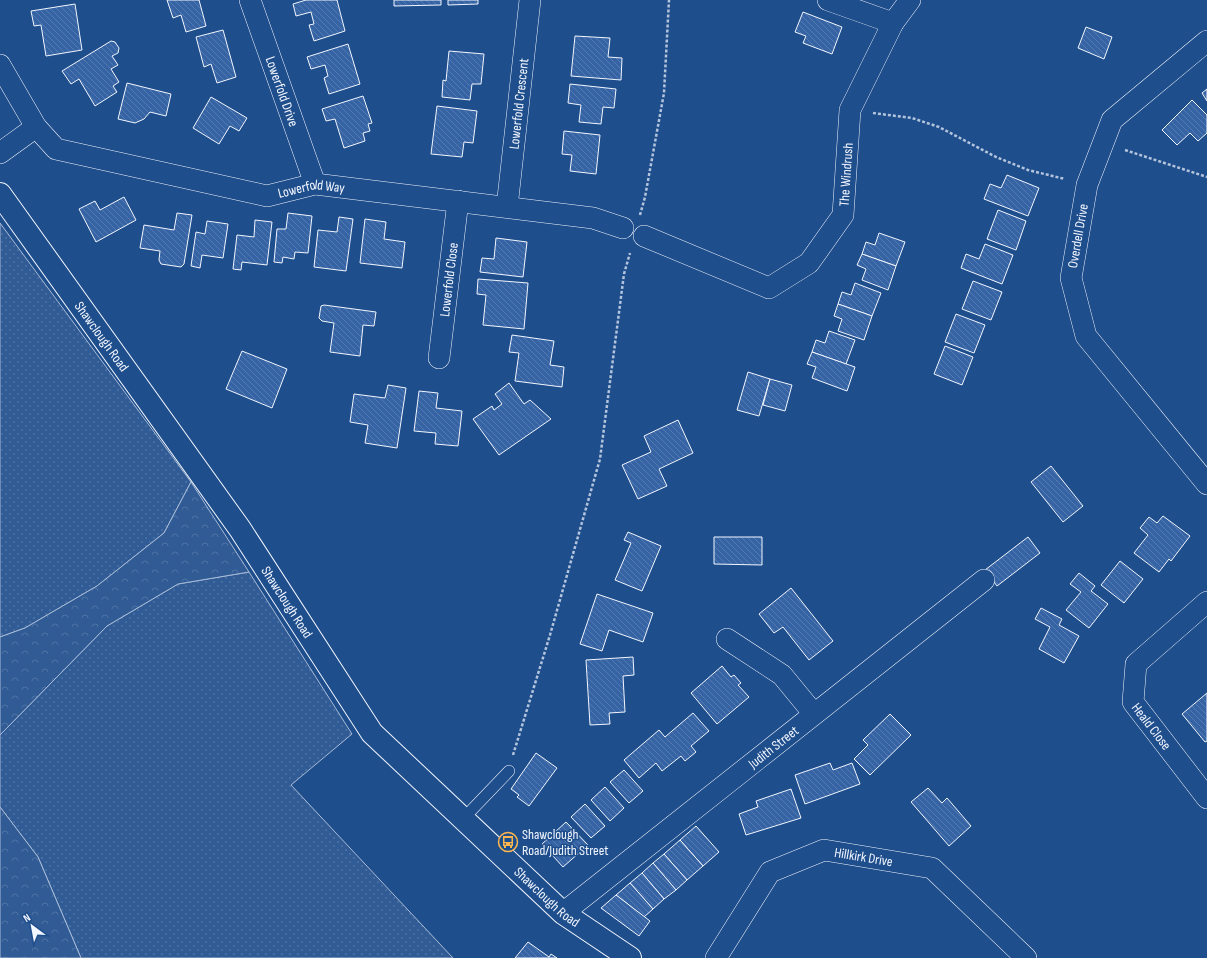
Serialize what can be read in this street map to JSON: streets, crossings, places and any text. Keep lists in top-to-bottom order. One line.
{"streets":{"main road":["Shawclough Road"],"street":["Lowerfold Drive","Lowerfold Crescent","The Windrush","Lowerfold Way","Overdell Drive","Lowerfold Close","Heald Close","Judith Street","Hillkirk Drive"]},"crossings":[["Lowerfold Drive","Lowerfold Way"],["Lowerfold Crescent","Lowerfold Way"],["The Windrush","Lowerfold Way"],["Lowerfold Way","Lowerfold Close"],["Shawclough Road","Judith Street"]],"places":{"bus stop":["Shawclough Road/Judith Street"]},"north":"top left"}
